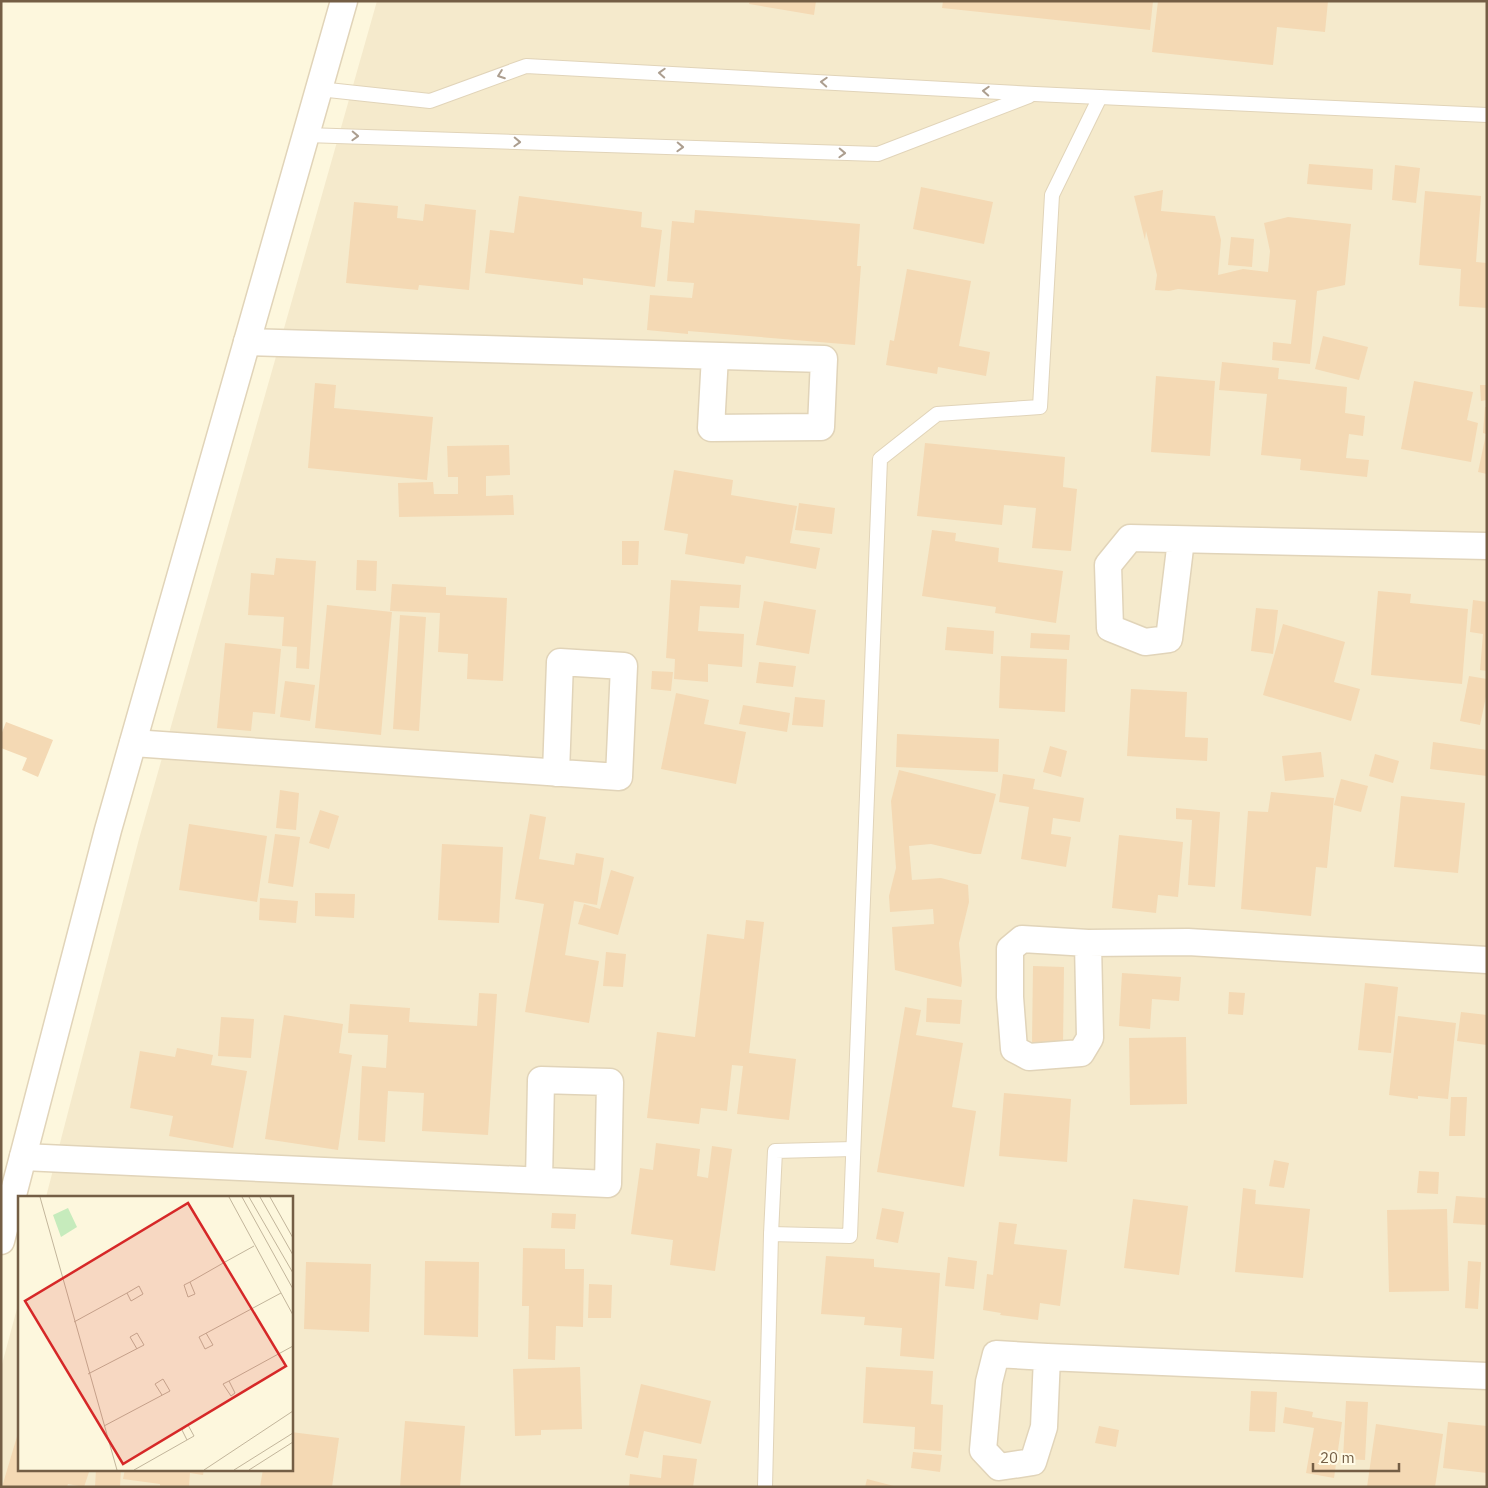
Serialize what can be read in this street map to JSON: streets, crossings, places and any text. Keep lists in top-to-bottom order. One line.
{"scale_bar":"20 m"}
